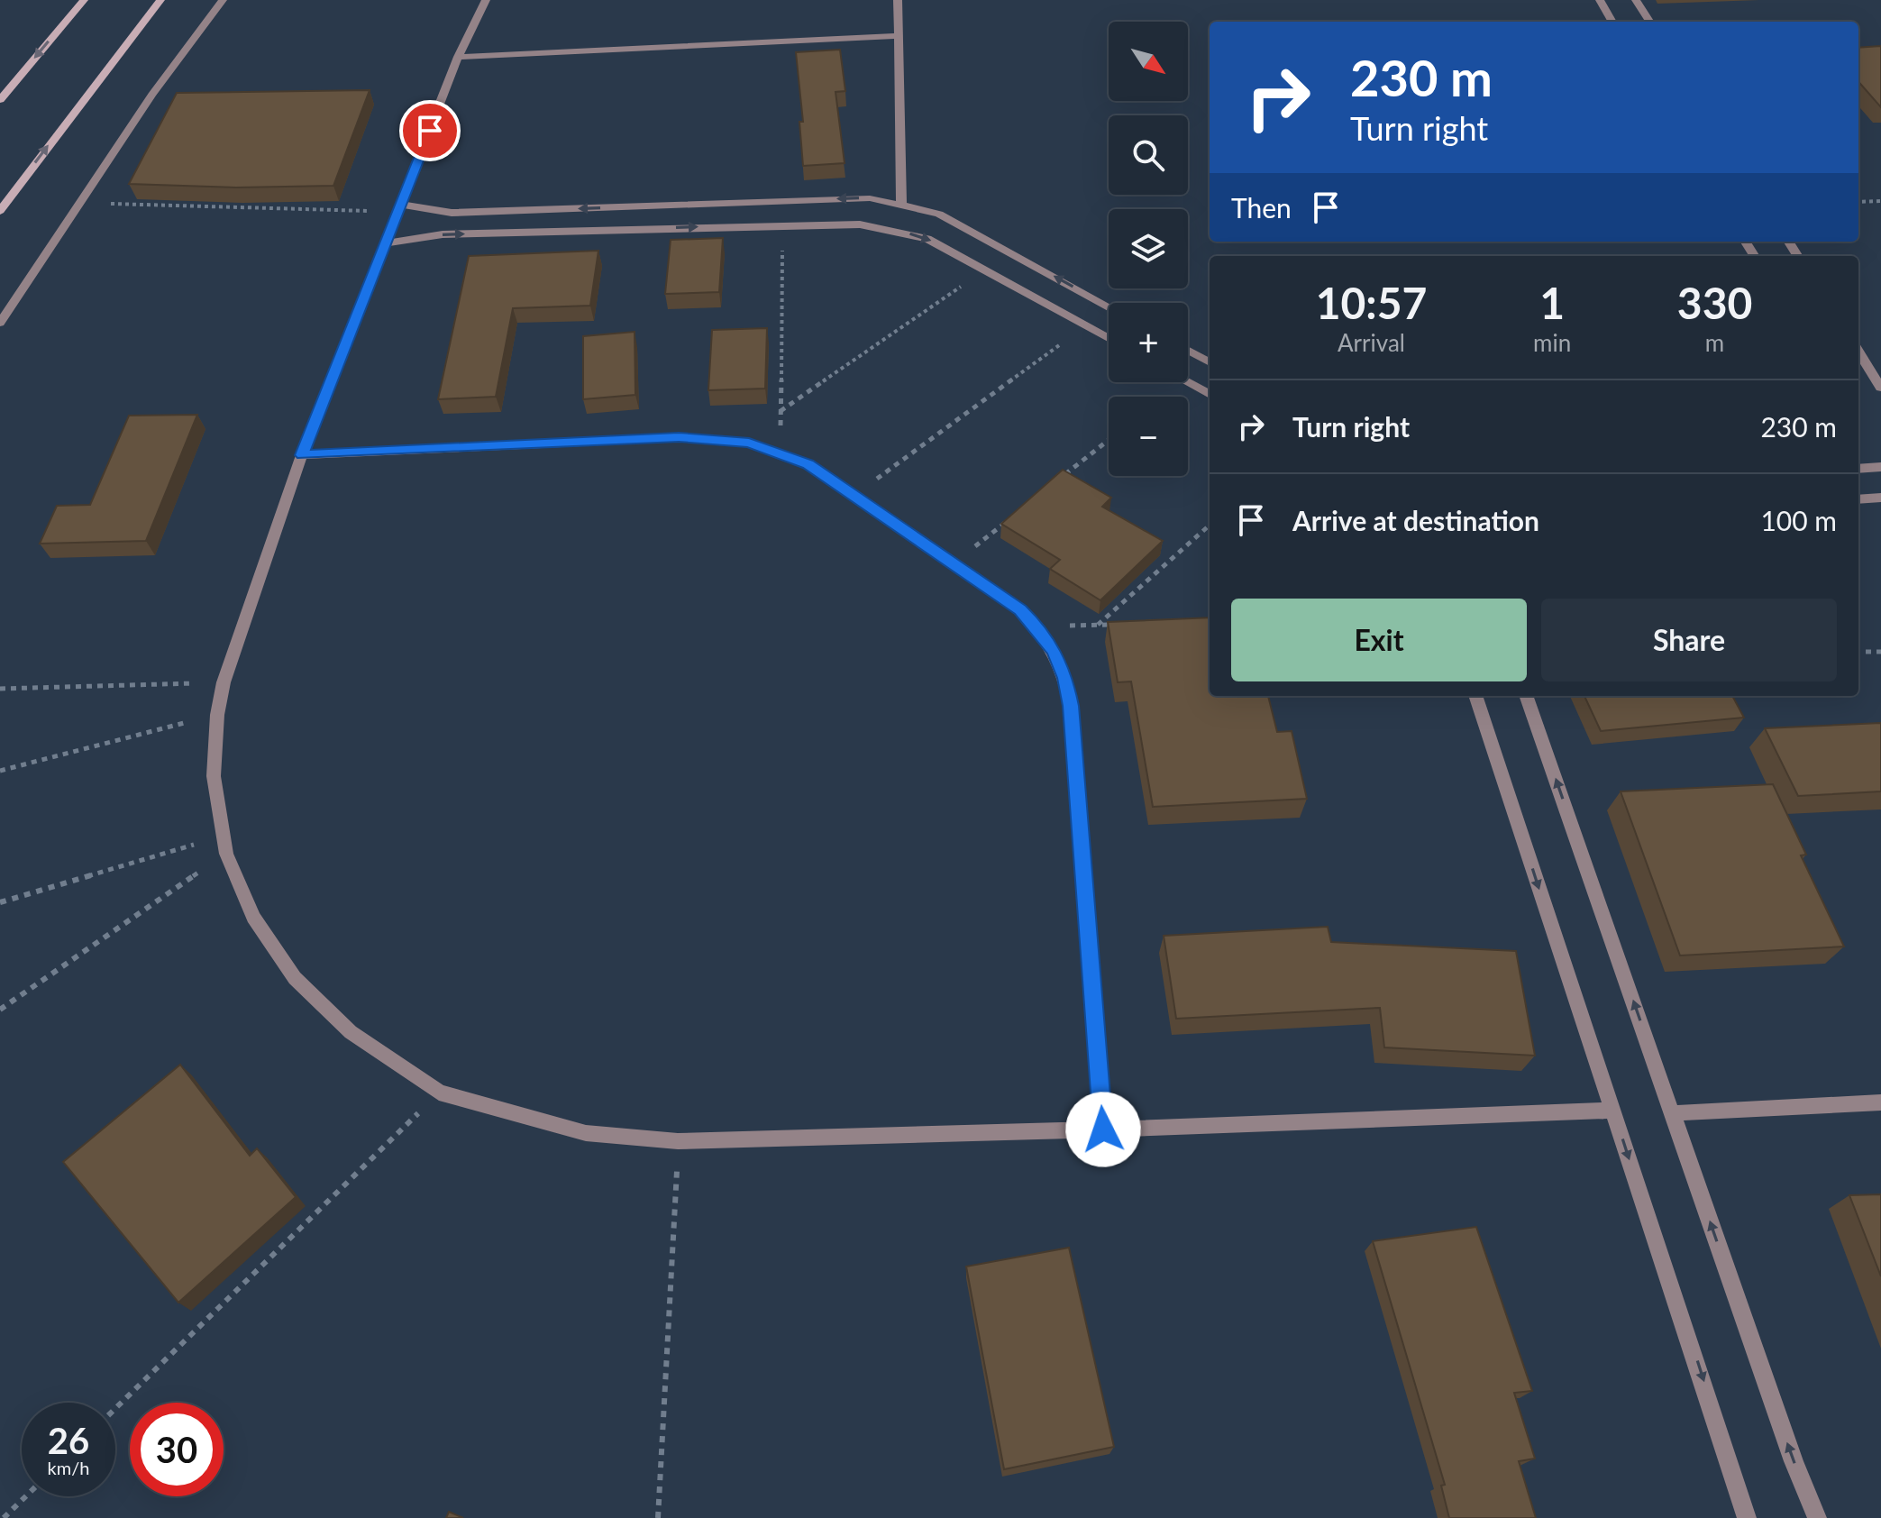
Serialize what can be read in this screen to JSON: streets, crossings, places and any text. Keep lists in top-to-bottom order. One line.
{"north":"bottom right","page":{"map_buttons":["+","−"],"turn":["230 m","Turn right"],"then":"Then","eta":["10:57","Arrival","1","min","330","m"],"list":[{"name":"Turn right","value":"230 m"},{"name":"Arrive at destination","value":"100 m"}],"buttons":["Exit","Share"],"speed":"26 km/h","limit":"30"}}
